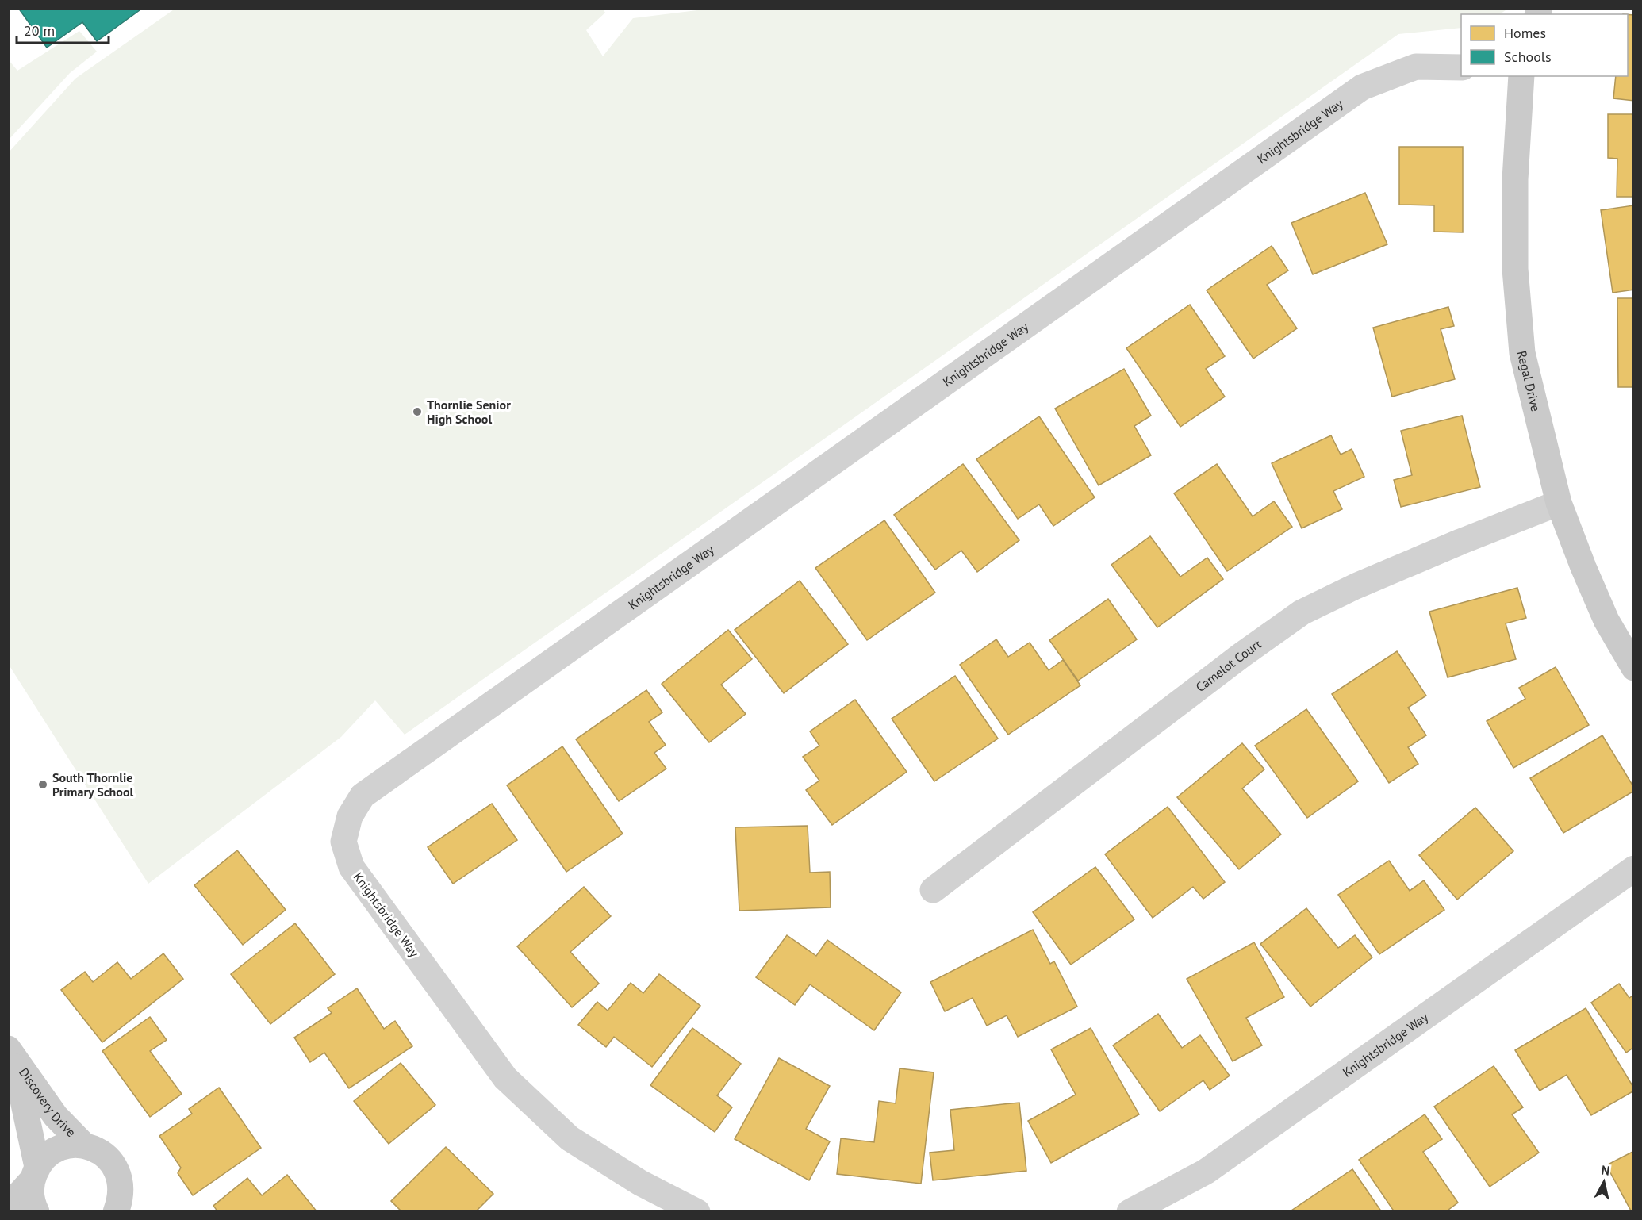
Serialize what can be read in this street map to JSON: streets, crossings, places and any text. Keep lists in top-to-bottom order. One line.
{"streets":{"street":["Knightsbridge Way","Regal Drive","Camelot Court","Discovery Drive"]},"crossings":[["Regal Drive","Camelot Court"]],"places":["Thornlie Senior High School","South Thornlie Primary School"],"legend":["Homes","Schools"],"scale_bar":"20 m","north":"top"}
